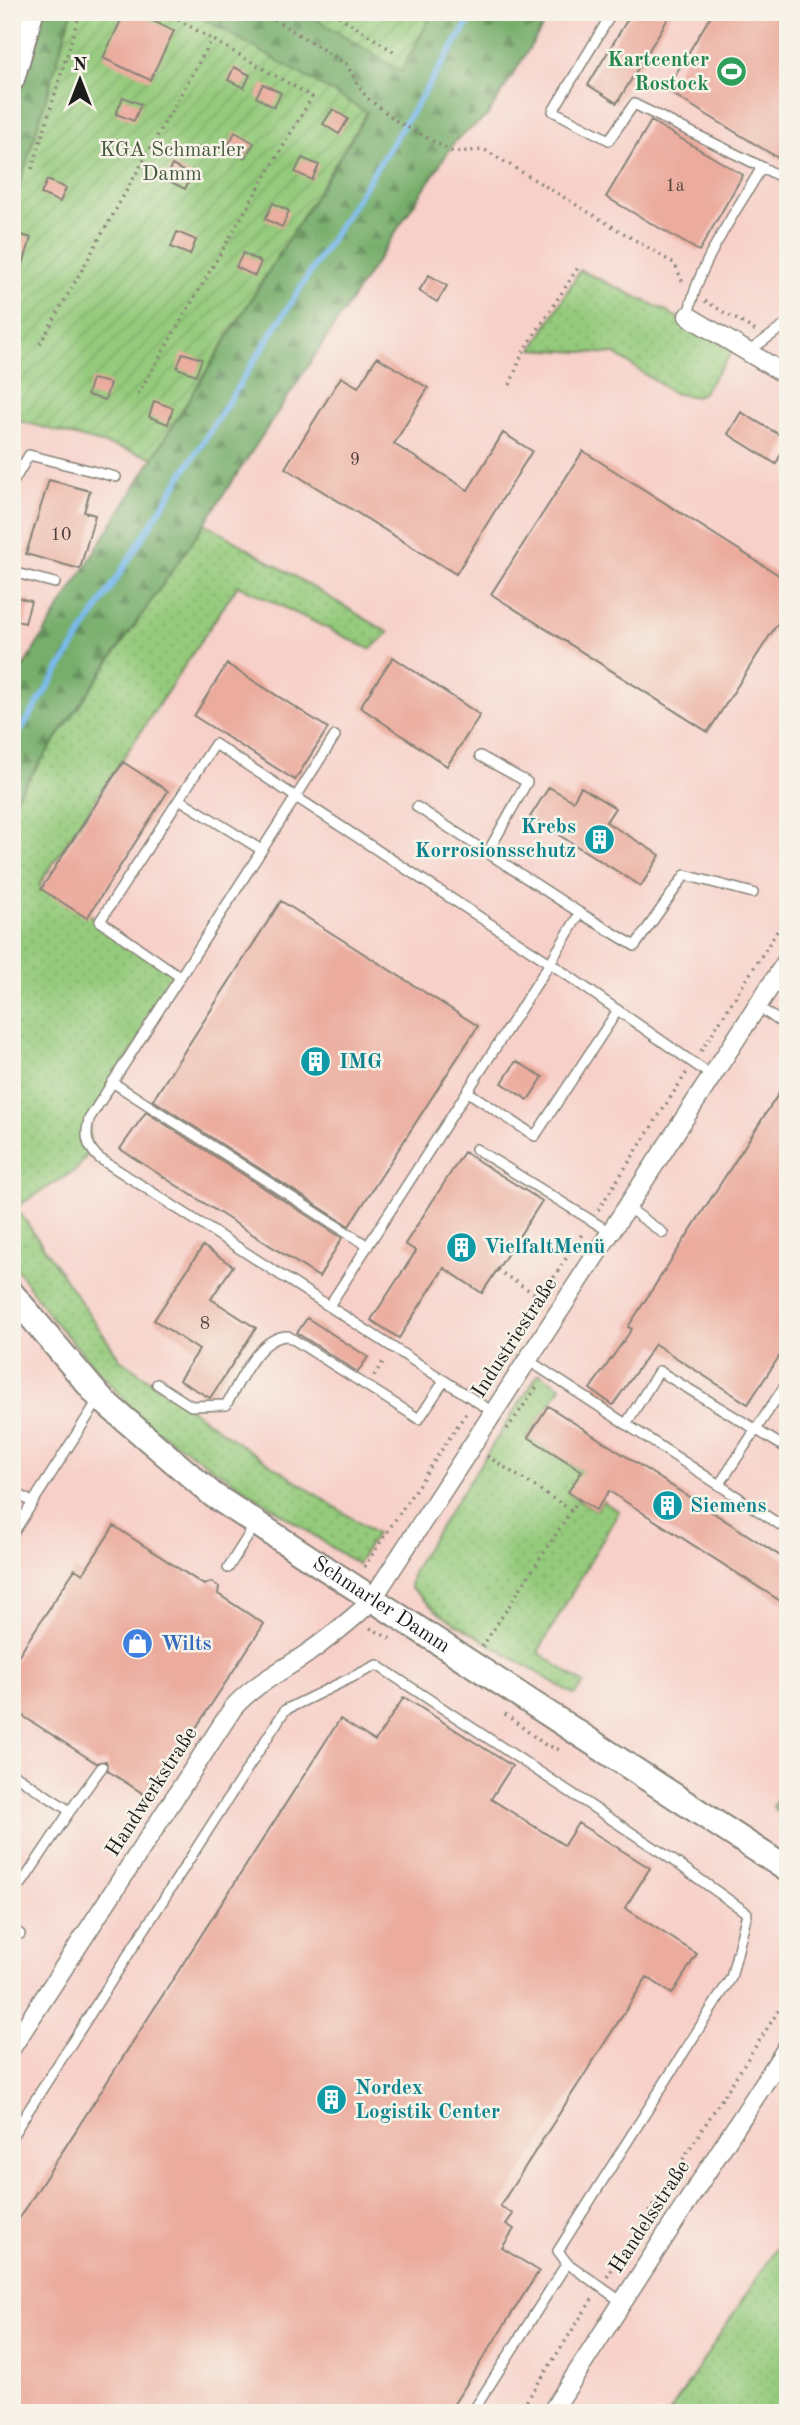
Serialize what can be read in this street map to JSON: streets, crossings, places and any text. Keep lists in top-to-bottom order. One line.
{"streets":{"street":["Industriestraße","Schmarler Damm","Handwerkstraße","Handelsstraße"]},"crossings":[["Industriestraße","Schmarler Damm"],["Industriestraße","Handwerkstraße"],["Schmarler Damm","Handwerkstraße"]],"parks":["KGA Schmarler Damm"],"places":{"sports":["Kartcenter Rostock"],"building":["Krebs Korrosionsschutz","IMG","VielfaltMenü","Siemens","Nordex Logistik Center"],"shop":["Wilts"]},"house_numbers":["1a","9","10","8"],"north":"top"}
